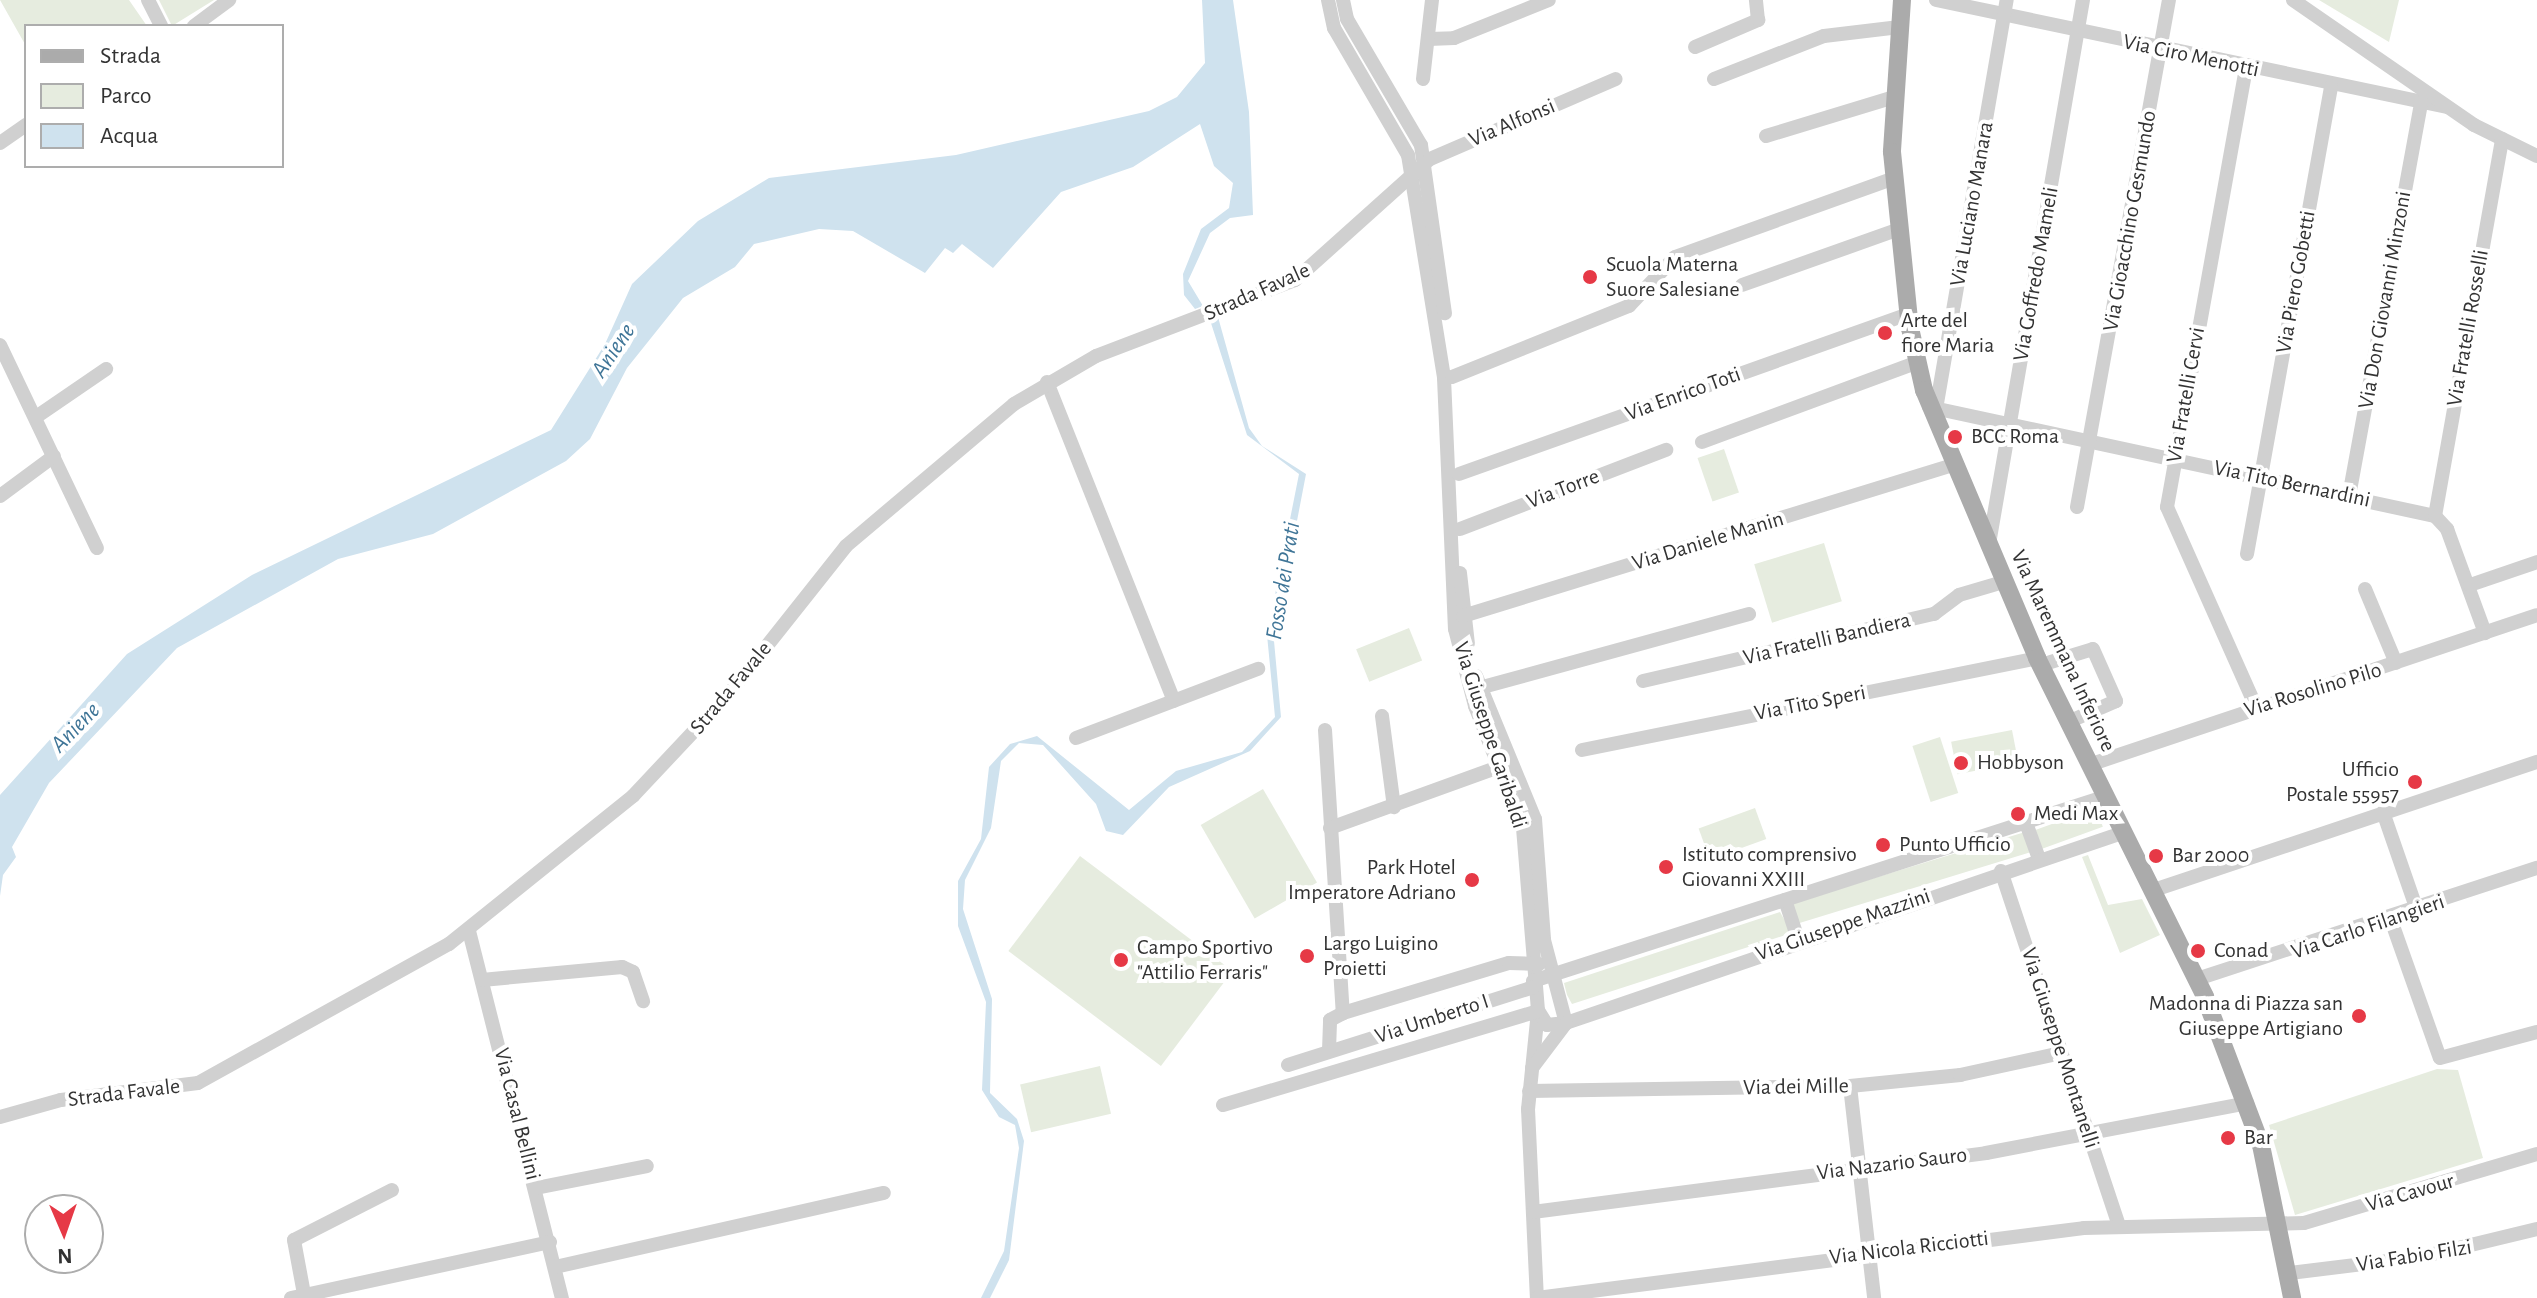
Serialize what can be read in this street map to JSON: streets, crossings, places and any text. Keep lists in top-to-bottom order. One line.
{"streets":{"main road":["Via Maremmana Inferiore"],"street":["Via Ciro Menotti","Via Alfonsi","Via Luciano Manara","Via Gioacchino Gesmundo","Via Goffredo Mameli","Via Piero Gobetti","Strada Favale","Via Don Giovanni Minzoni","Via Fratelli Rosselli","Via Enrico Toti","Via Fratelli Cervi","Via Tito Bernardini","Via Torre","Via Daniele Manin","Via Fratelli Bandiera","Via Rosolino Pilo","Via Tito Speri","Via Giuseppe Garibaldi","Via Giuseppe Mazzini","Via Carlo Filangieri","Via Umberto I","Via Giuseppe Montanelli","Via dei Mille","Via Casal Bellini","Via Nazario Sauro","Via Cavour","Via Nicola Ricciotti","Via Fabio Filzi"]},"crossings":[["Via Ciro Menotti","Via Luciano Manara"],["Via Ciro Menotti","Via Gioacchino Gesmundo"],["Via Ciro Menotti","Via Goffredo Mameli"],["Via Ciro Menotti","Via Piero Gobetti"],["Via Ciro Menotti","Via Don Giovanni Minzoni"],["Via Ciro Menotti","Via Fratelli Cervi"],["Via Alfonsi","Strada Favale"],["Via Alfonsi","Via Giuseppe Garibaldi"],["Via Luciano Manara","Via Tito Bernardini"],["Via Luciano Manara","Via Maremmana Inferiore"],["Via Gioacchino Gesmundo","Via Tito Bernardini"],["Via Goffredo Mameli","Via Tito Bernardini"],["Via Goffredo Mameli","Via Maremmana Inferiore"],["Via Piero Gobetti","Via Tito Bernardini"],["Strada Favale","Via Giuseppe Garibaldi"],["Strada Favale","Via Casal Bellini"],["Via Don Giovanni Minzoni","Via Tito Bernardini"],["Via Fratelli Rosselli","Via Tito Bernardini"],["Via Enrico Toti","Via Maremmana Inferiore"],["Via Enrico Toti","Via Giuseppe Garibaldi"],["Via Fratelli Cervi","Via Tito Bernardini"],["Via Fratelli Cervi","Via Rosolino Pilo"],["Via Tito Bernardini","Via Maremmana Inferiore"],["Via Torre","Via Giuseppe Garibaldi"],["Via Daniele Manin","Via Maremmana Inferiore"],["Via Daniele Manin","Via Giuseppe Garibaldi"],["Via Fratelli Bandiera","Via Maremmana Inferiore"],["Via Maremmana Inferiore","Via Rosolino Pilo"],["Via Maremmana Inferiore","Via Tito Speri"],["Via Maremmana Inferiore","Via Giuseppe Mazzini"],["Via Maremmana Inferiore","Via Carlo Filangieri"],["Via Maremmana Inferiore","Via Nazario Sauro"],["Via Maremmana Inferiore","Via Cavour"],["Via Maremmana Inferiore","Via Nicola Ricciotti"],["Via Maremmana Inferiore","Via Fabio Filzi"],["Via Giuseppe Garibaldi","Via Giuseppe Mazzini"],["Via Giuseppe Garibaldi","Via Umberto I"],["Via Giuseppe Garibaldi","Via dei Mille"],["Via Giuseppe Garibaldi","Via Nazario Sauro"],["Via Giuseppe Garibaldi","Via Nicola Ricciotti"],["Via Giuseppe Mazzini","Via Umberto I"],["Via Giuseppe Mazzini","Via Giuseppe Montanelli"],["Via Giuseppe Montanelli","Via dei Mille"],["Via Giuseppe Montanelli","Via Nazario Sauro"],["Via Giuseppe Montanelli","Via Nicola Ricciotti"],["Via Cavour","Via Nicola Ricciotti"]],"water":["Aniene","Fosso dei Prati"],"places":["Scuola Materna Suore Salesiane","Arte del fiore Maria","BCC Roma","Hobbyson","Ufficio Postale 55957","Medi Max","Punto Ufficio","Bar 2000","Istituto comprensivo Giovanni XXIII","Park Hotel Imperatore Adriano","Conad","Largo Luigino Proietti","Campo Sportivo \"Attilio Ferraris\"","Madonna di Piazza san Giuseppe Artigiano","Bar"],"legend":["Strada","Parco","Acqua"],"north":"bottom"}
